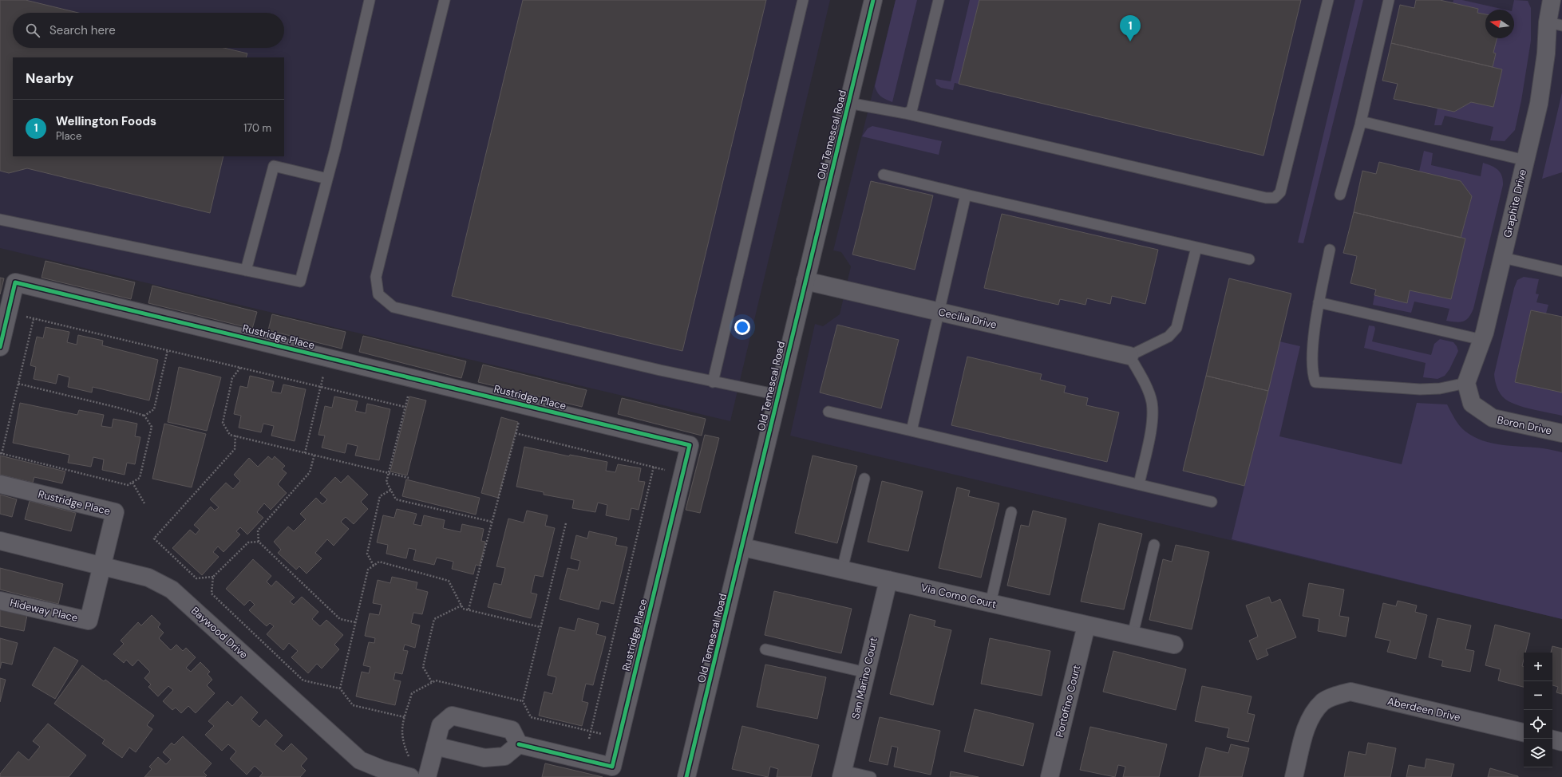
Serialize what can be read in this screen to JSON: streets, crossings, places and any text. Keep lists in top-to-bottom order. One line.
{"streets":{"street":["Old Temescal Road","Graphite Drive","Cecilia Drive","Rustridge Place","Boron Drive","Via Como Court","Hideway Place","Baywood Drive","San Marino Court","Portofino Court","Aberdeen Drive"]},"crossings":[["Old Temescal Road","Cecilia Drive"],["Old Temescal Road","Via Como Court"],["Graphite Drive","Boron Drive"],["Rustridge Place","Hideway Place"],["Rustridge Place","Baywood Drive"],["Via Como Court","San Marino Court"],["Via Como Court","Portofino Court"],["Hideway Place","Baywood Drive"]],"north":"left","page":{"search":"Search here","pins":"1","heading":"Nearby","list":[{"mark":"1","name":"Wellington Foods","note":"Place","value":"170 m"}],"map_buttons":["+","−"]}}
